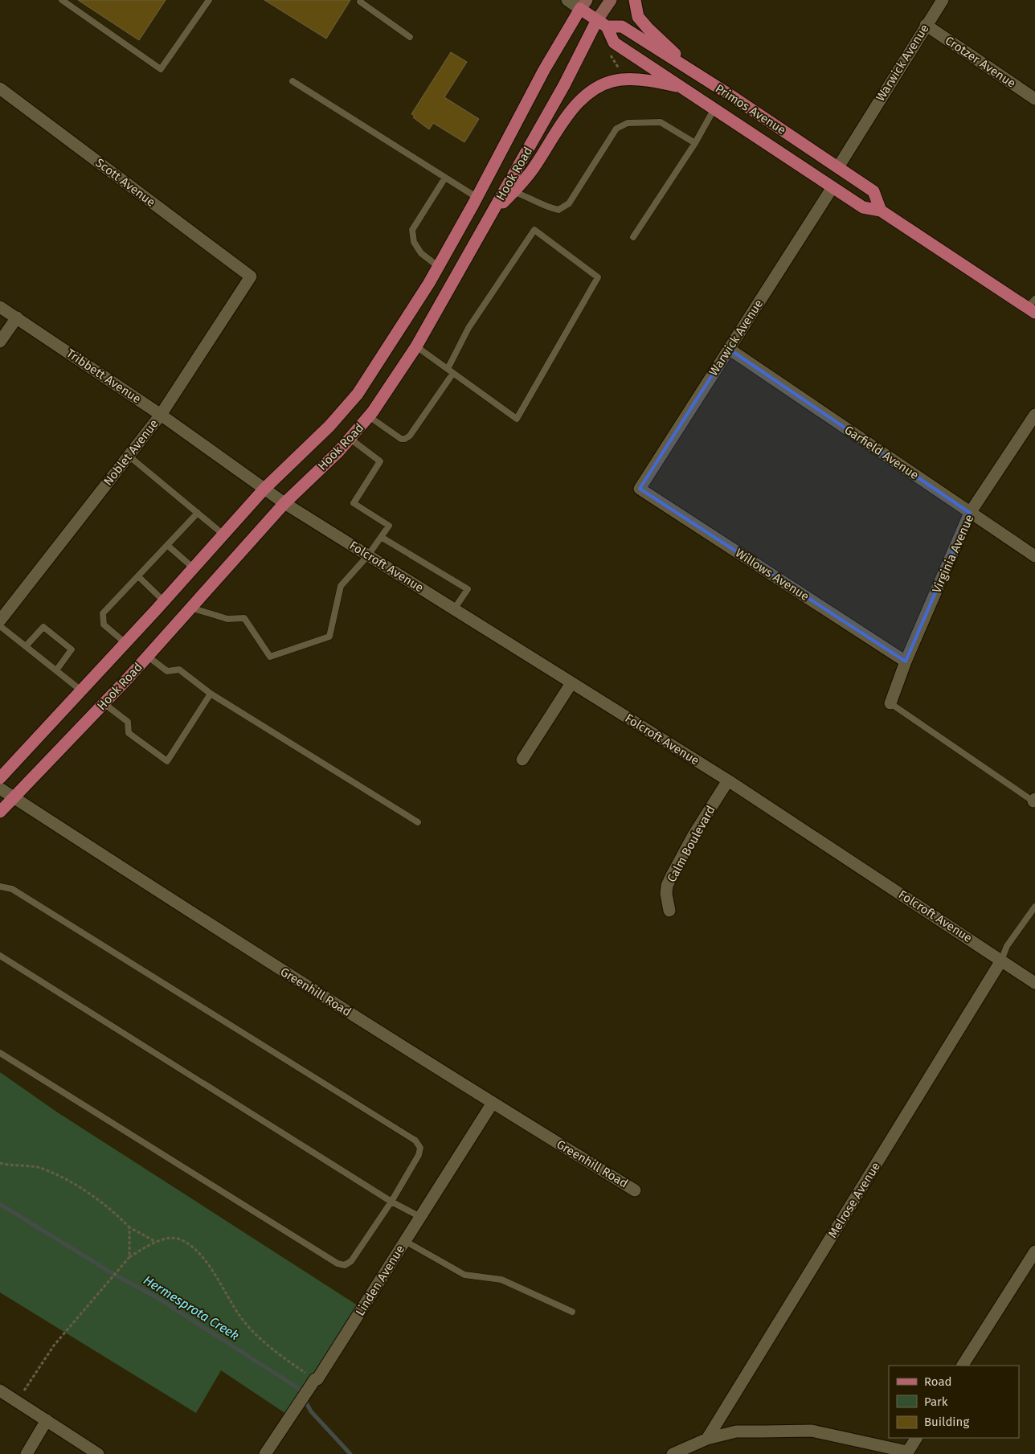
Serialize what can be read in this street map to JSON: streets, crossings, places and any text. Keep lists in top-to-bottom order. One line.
{"streets":{"main road":["Primos Avenue","Hook Road"],"street":["Crotzer Avenue","Warwick Avenue","Scott Avenue","Tribbett Avenue","Noblet Avenue","Garfield Avenue","Virginia Avenue","Folcroft Avenue","Willows Avenue","Calm Boulevard","Greenhill Road","Melrose Avenue","Linden Avenue"]},"crossings":[["Crotzer Avenue","Warwick Avenue"],["Warwick Avenue","Primos Avenue"],["Warwick Avenue","Garfield Avenue"],["Warwick Avenue","Willows Avenue"],["Primos Avenue","Hook Road"],["Hook Road","Tribbett Avenue"],["Hook Road","Folcroft Avenue"],["Hook Road","Greenhill Road"],["Scott Avenue","Noblet Avenue"],["Tribbett Avenue","Noblet Avenue"],["Tribbett Avenue","Folcroft Avenue"],["Garfield Avenue","Virginia Avenue"],["Virginia Avenue","Willows Avenue"],["Folcroft Avenue","Calm Boulevard"],["Folcroft Avenue","Melrose Avenue"],["Greenhill Road","Linden Avenue"]],"water":["Hermesprota Creek"],"legend":["Road","Park","Building"]}
